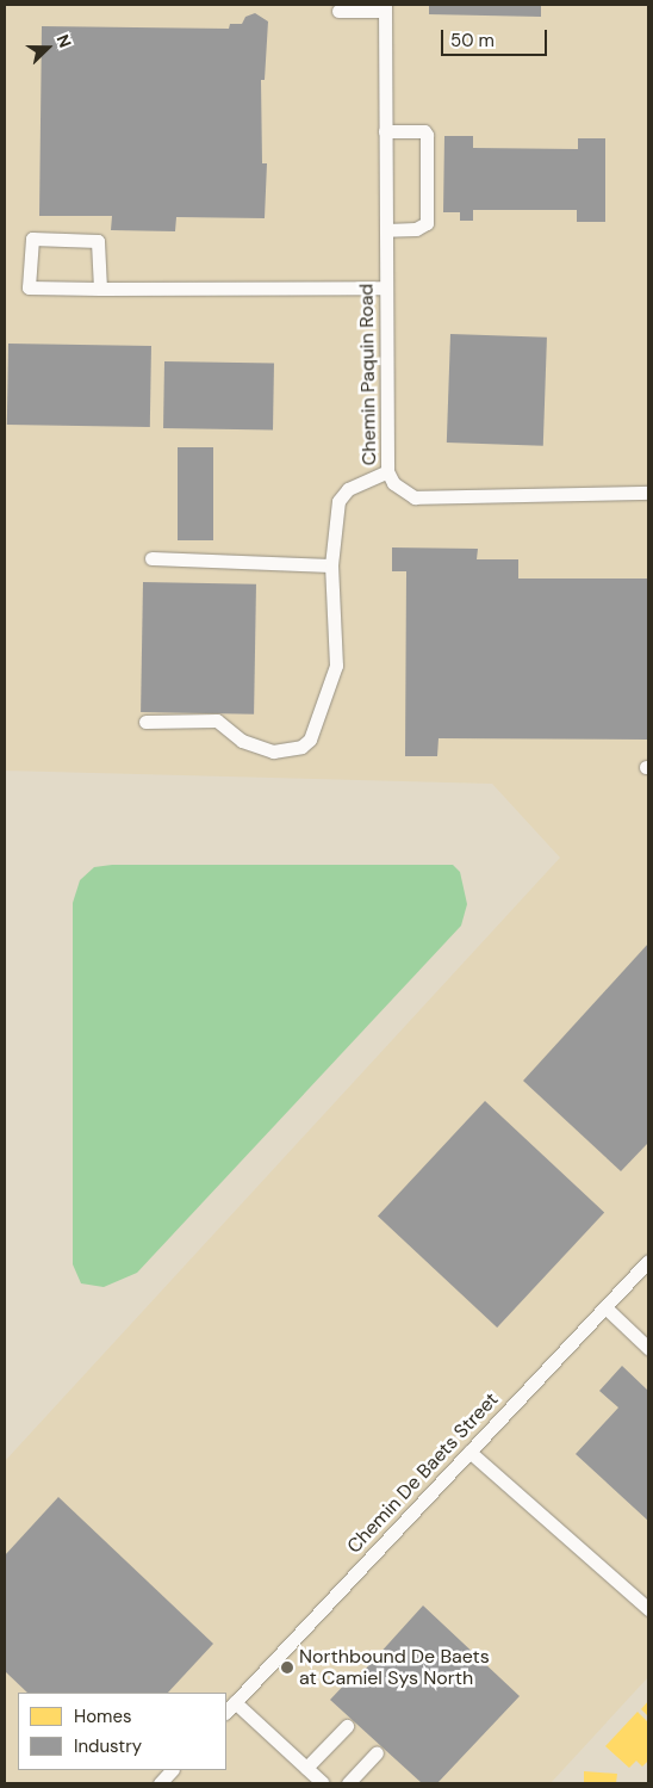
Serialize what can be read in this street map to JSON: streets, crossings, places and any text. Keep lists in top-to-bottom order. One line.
{"streets":{"street":["Chemin Paquin Road","Chemin De Baets Street"]},"places":["Northbound De Baets at Camiel Sys North"],"legend":["Homes","Industry"],"scale_bar":"50 m","north":"right"}
